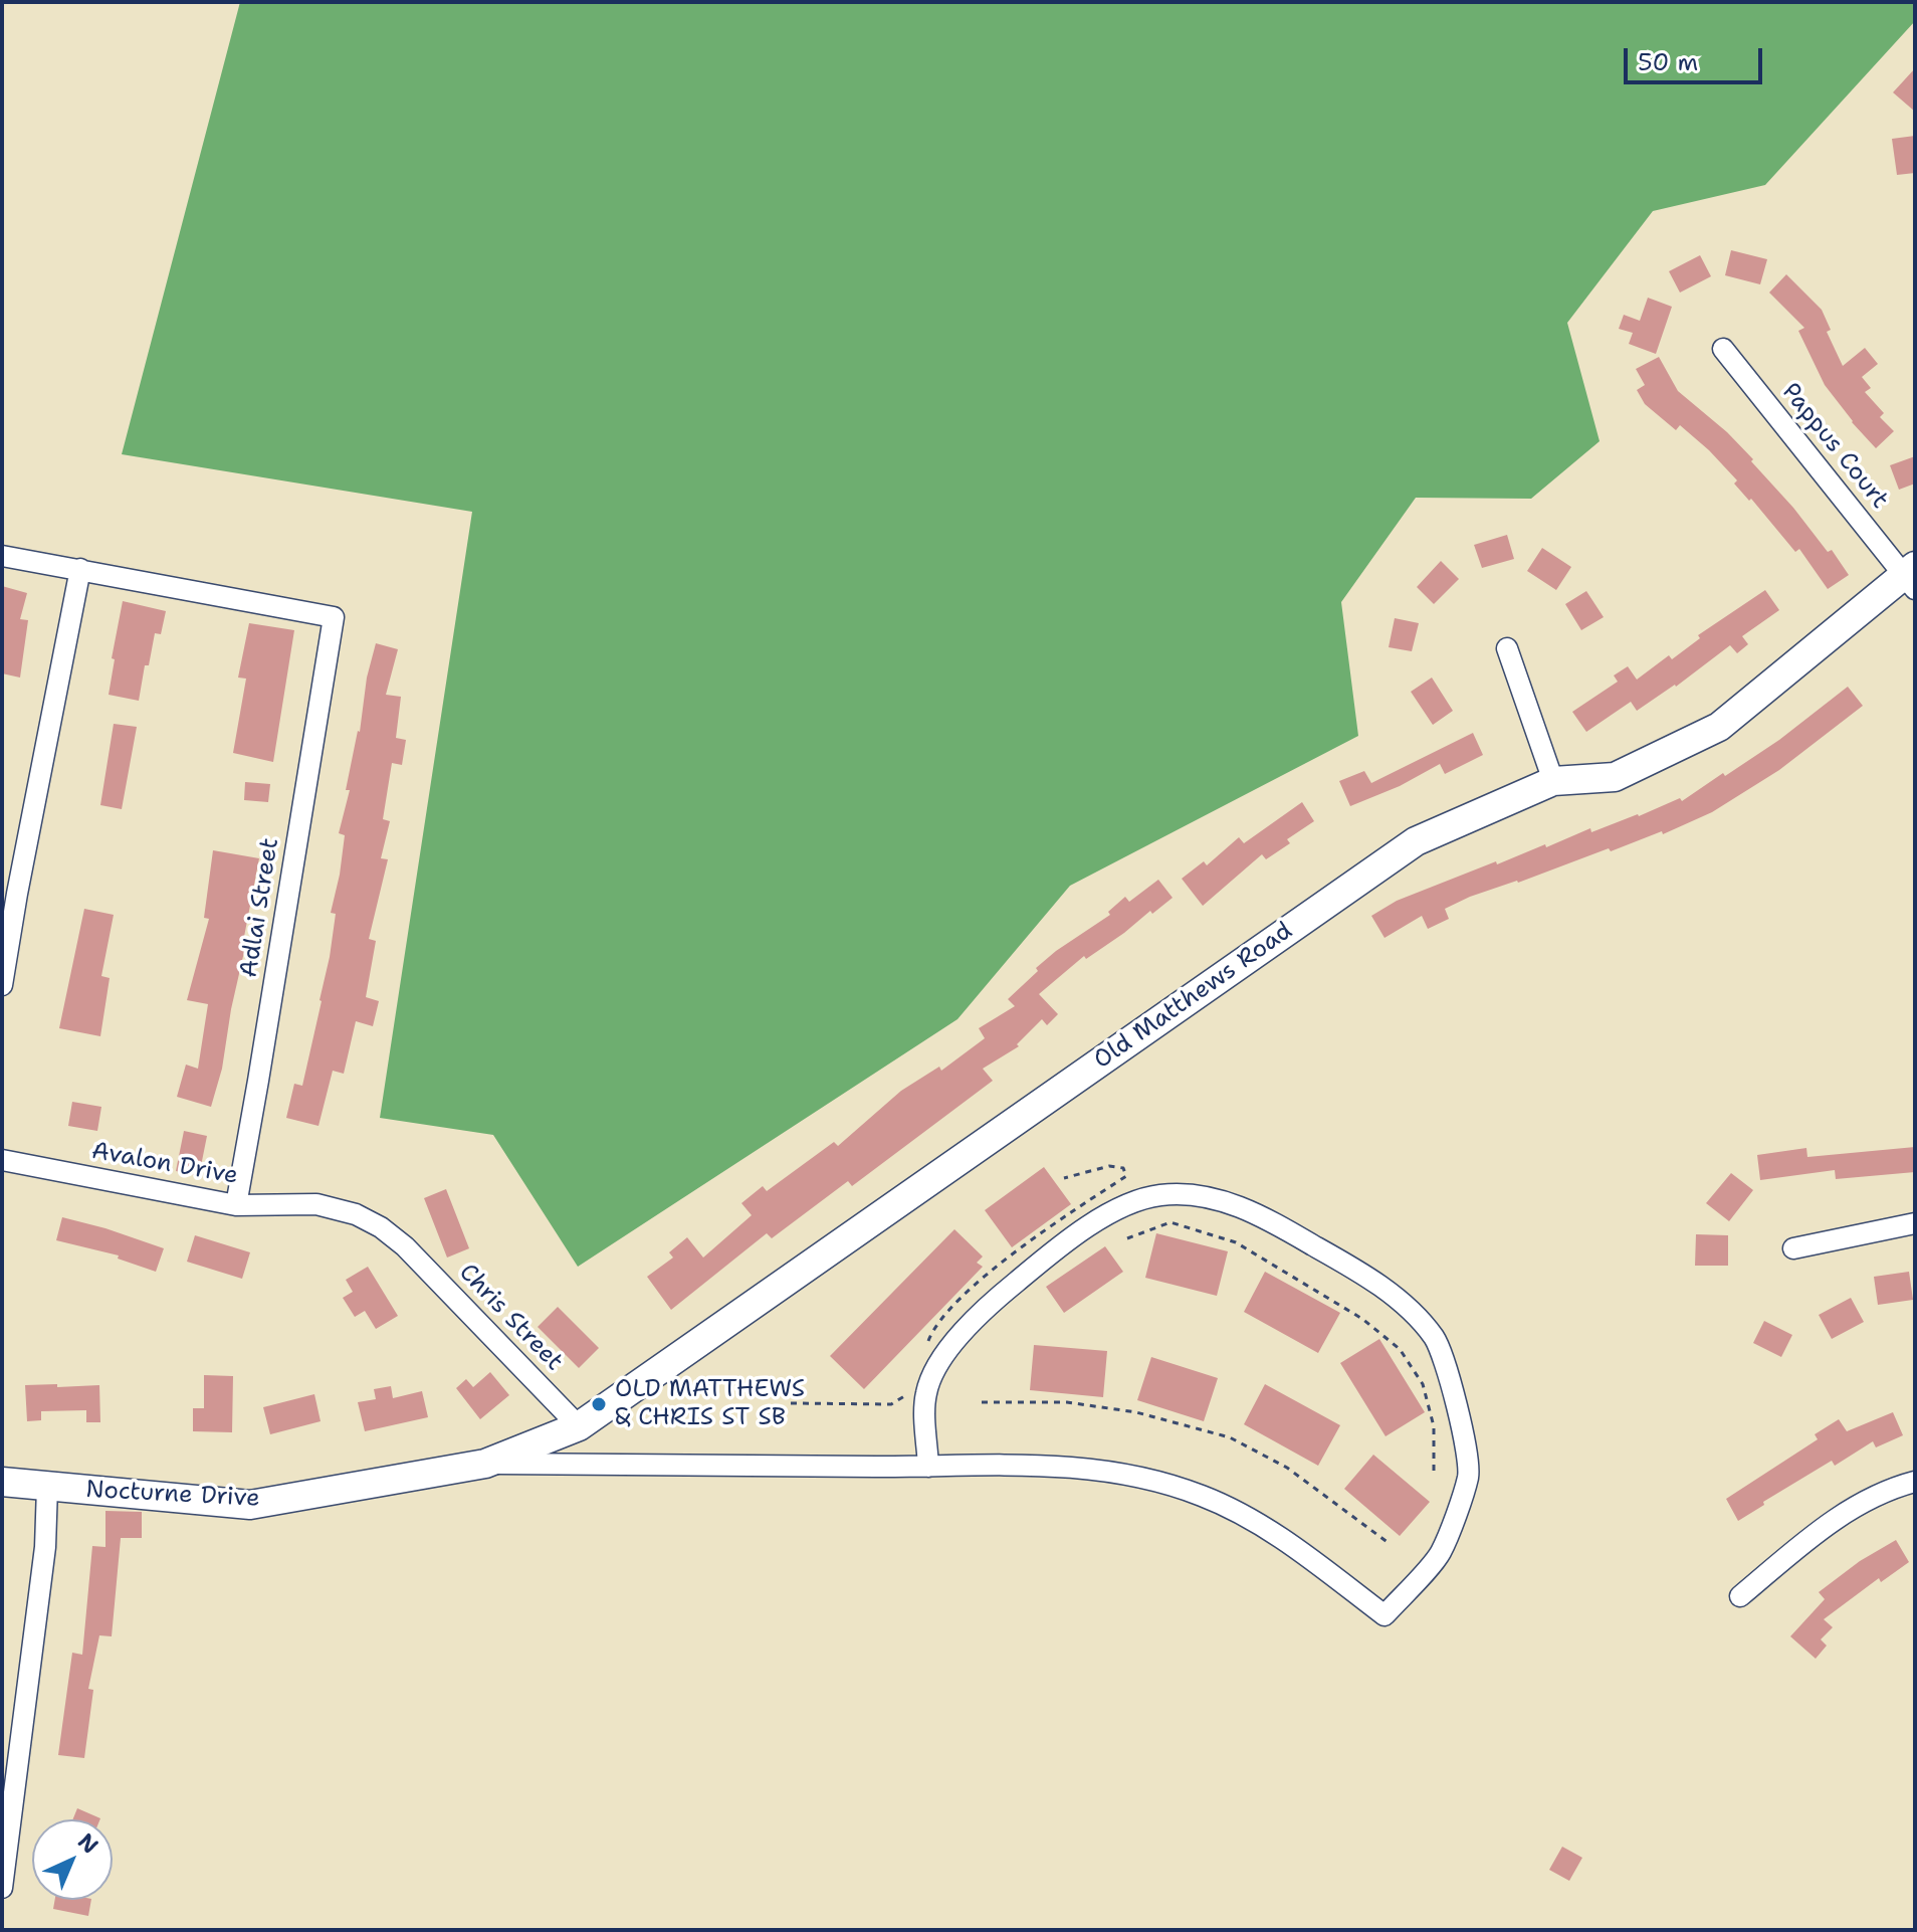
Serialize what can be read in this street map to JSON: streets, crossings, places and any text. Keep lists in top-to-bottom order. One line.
{"streets":{"street":["Pappus Court","Adlai Street","Old Matthews Road","Avalon Drive","Chris Street","Nocturne Drive"]},"crossings":[["Pappus Court","Old Matthews Road"],["Adlai Street","Avalon Drive"],["Old Matthews Road","Chris Street"],["Old Matthews Road","Nocturne Drive"],["Avalon Drive","Chris Street"]],"places":["OLD MATTHEWS & CHRIS ST SB"],"scale_bar":"50 m","north":"top right"}
